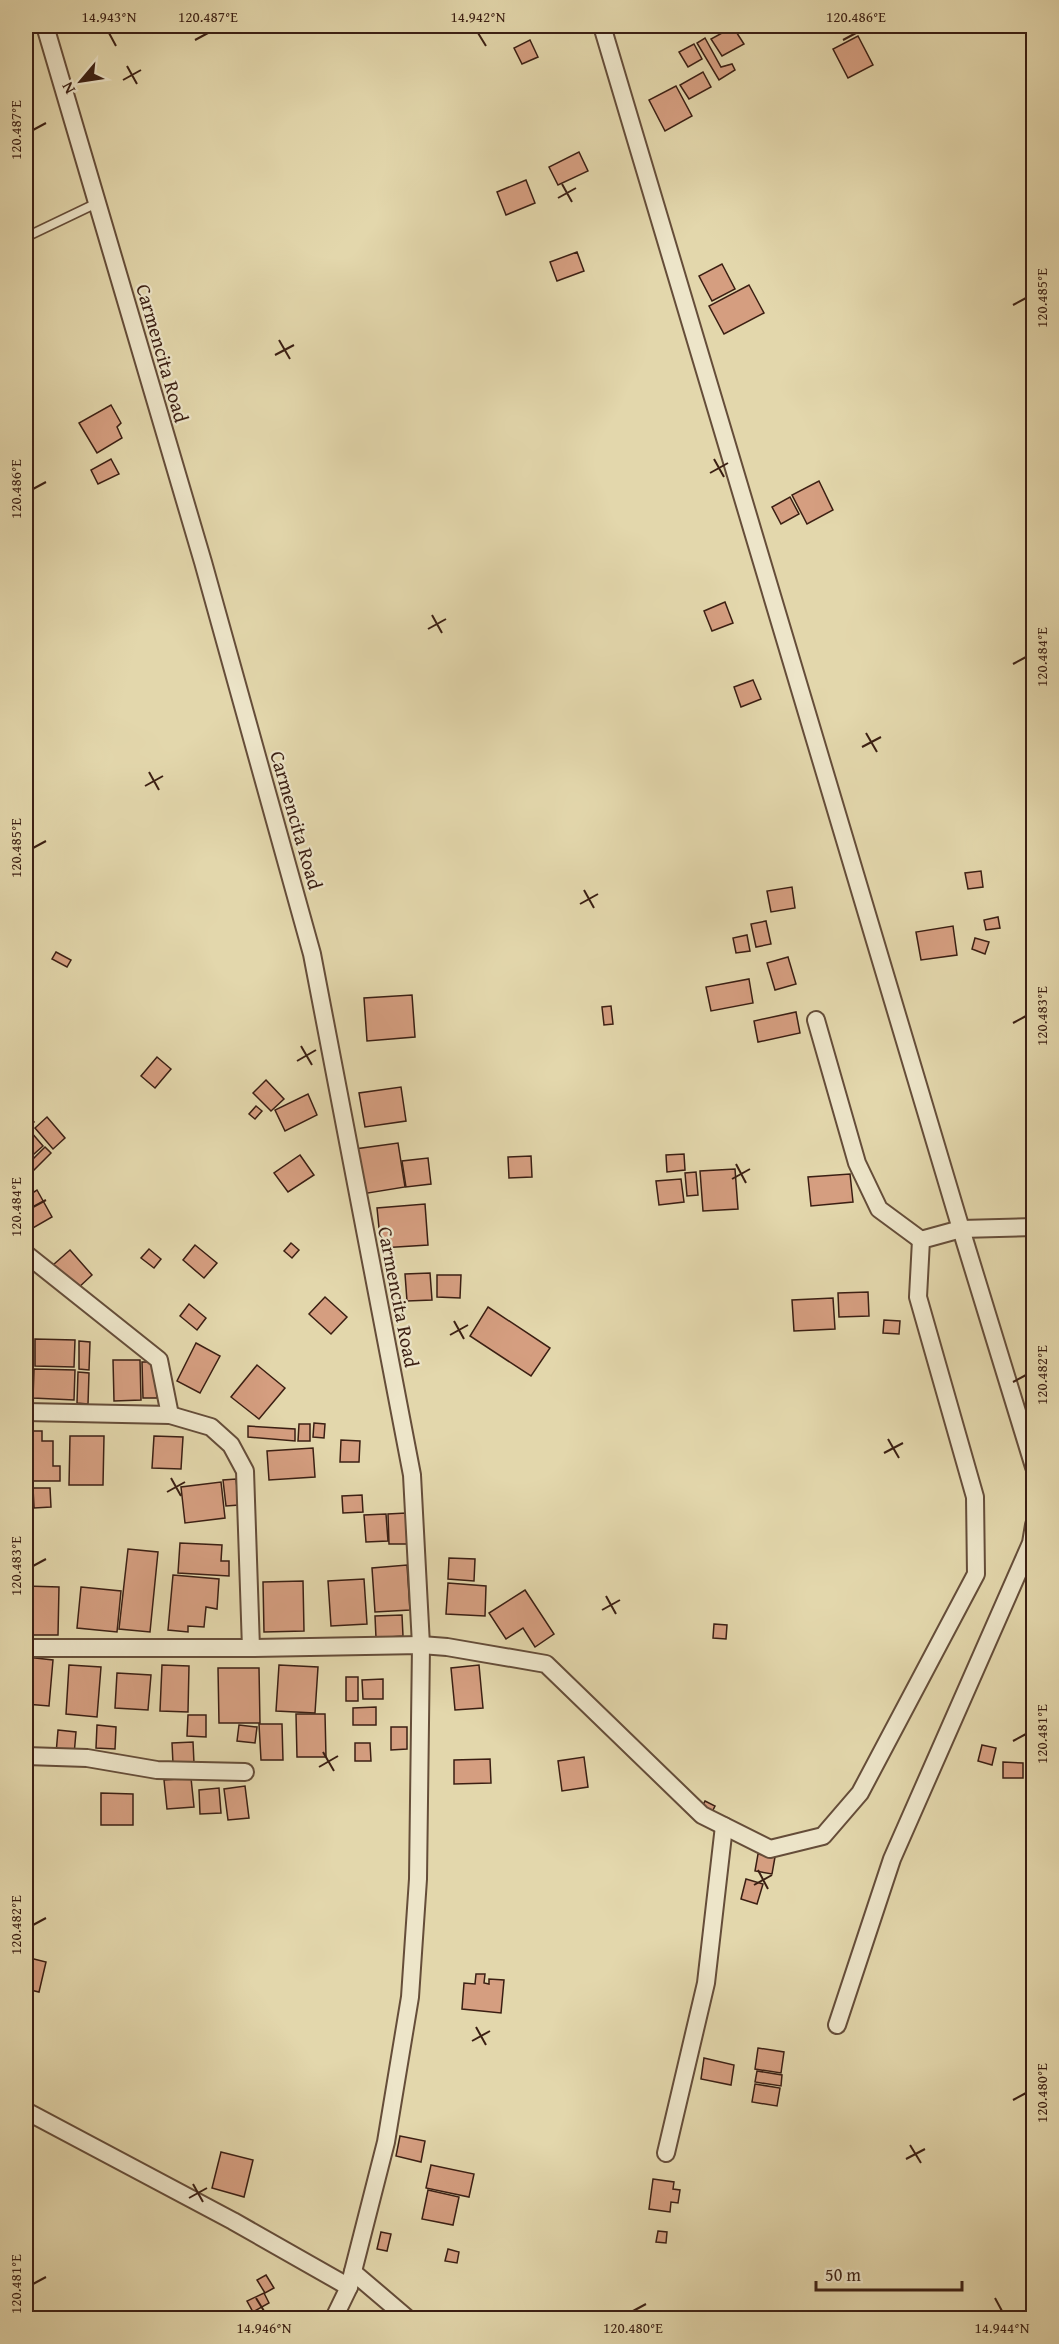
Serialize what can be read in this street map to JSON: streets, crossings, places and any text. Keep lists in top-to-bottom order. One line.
{"streets":{"street":["Carmencita Road"]},"scale_bar":"50 m","north":"bottom left","coordinates":["14.943°N","120.487°E","14.942°N","120.486°E","120.485°E","120.484°E","120.483°E","120.482°E","120.481°E","120.480°E","14.946°N","14.944°N"]}
